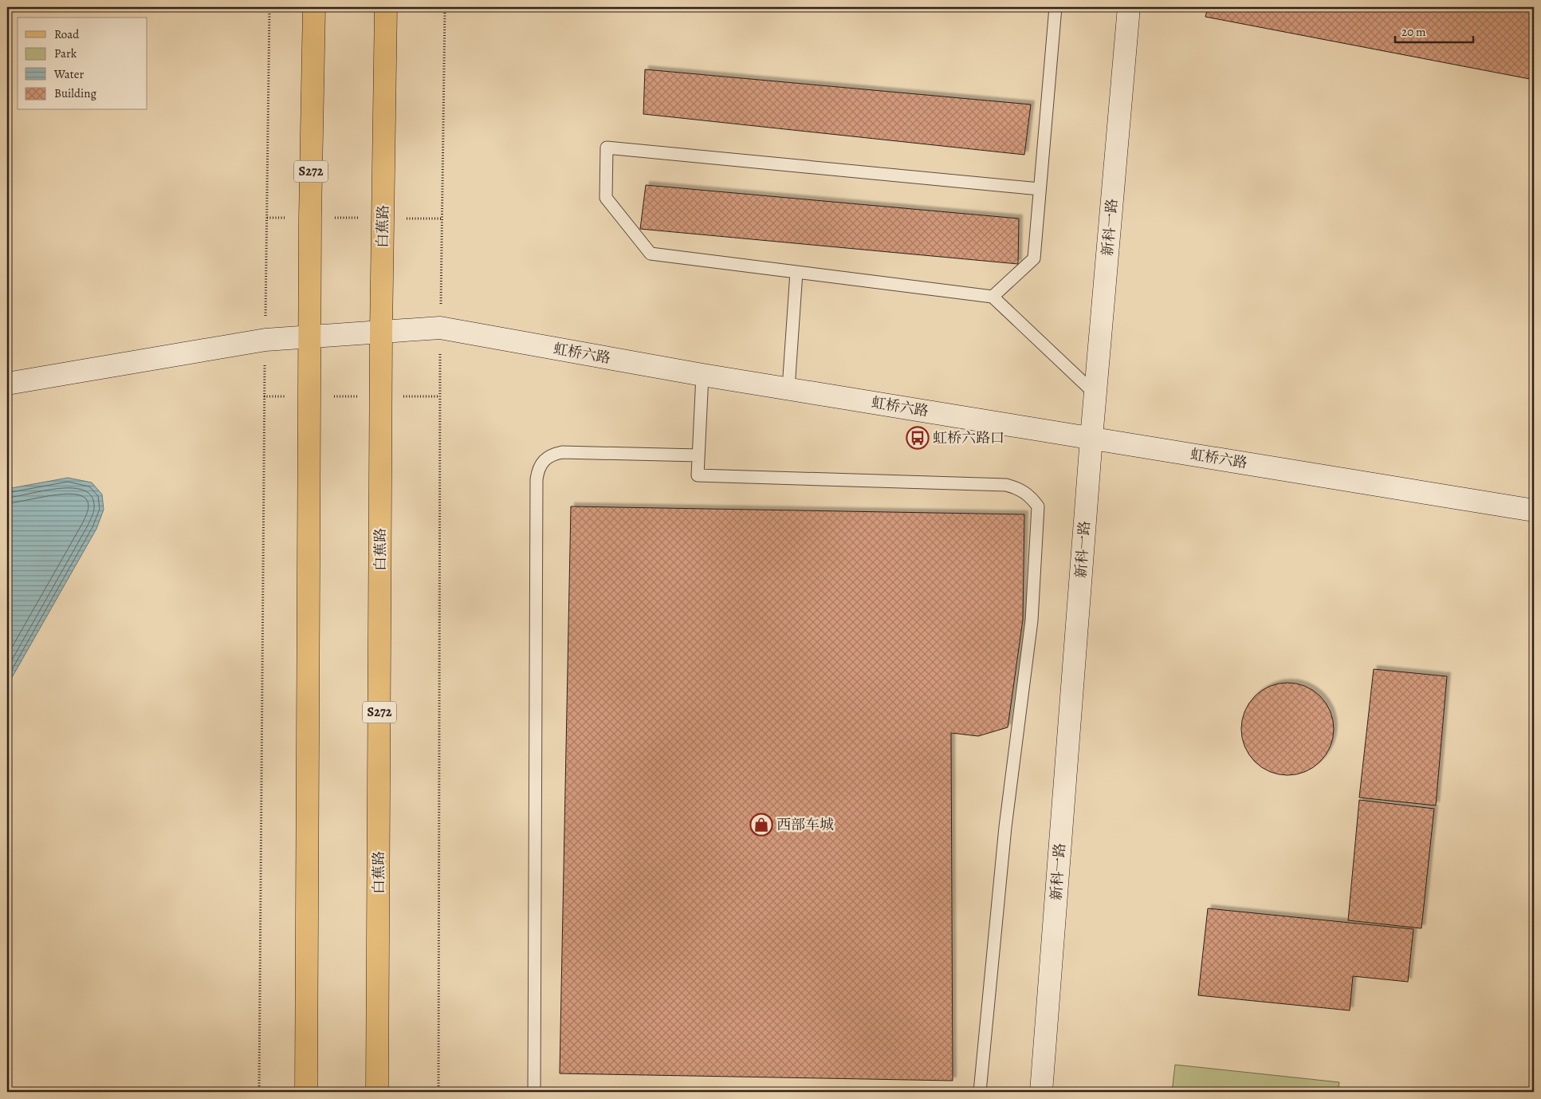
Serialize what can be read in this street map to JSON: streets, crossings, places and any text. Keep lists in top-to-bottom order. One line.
{"streets":{"main road":["S272","白蕉路"],"street":["新科一路","虹桥六路"]},"crossings":[["S272","虹桥六路"],["白蕉路","虹桥六路"],["新科一路","虹桥六路"]],"places":{"bus stop":["虹桥六路口"],"shop":["西部车城"]},"legend":["Road","Park","Water","Building"],"scale_bar":"20 m"}
